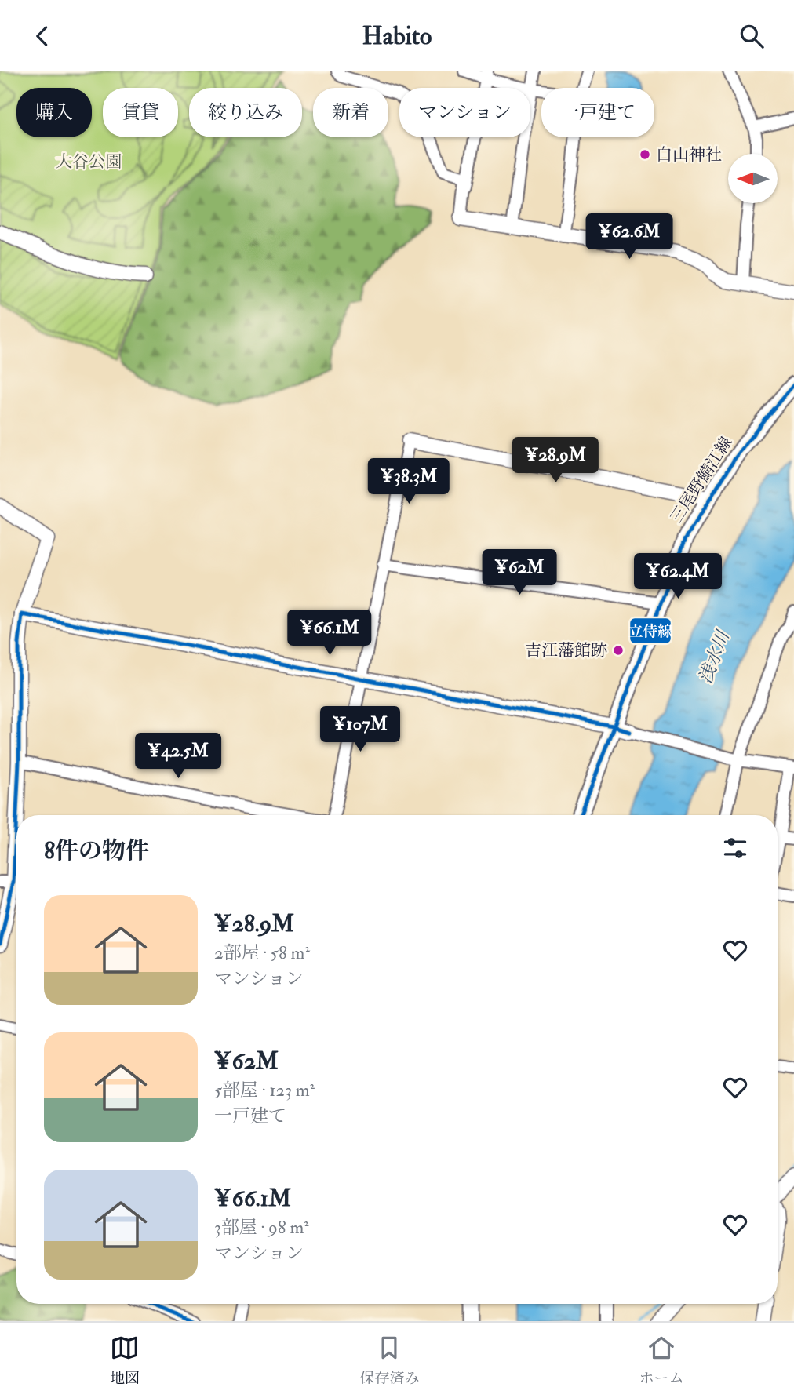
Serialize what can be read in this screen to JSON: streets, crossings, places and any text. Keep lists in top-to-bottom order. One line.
{"streets":{"main road":["三尾野鯖江線"]},"water":["浅水川"],"parks":["大谷公園"],"places":["白山神社","吉江藩館跡"],"lines":["transit line 立侍線"],"north":"left","page":{"header":"Habito","chip":["購入","賃貸","絞り込み","新着","マンション","一戸建て"],"price":["¥62.6M","¥28.9M","¥38.3M","¥62M","¥62.4M","¥66.1M","¥107M","¥42.5M"],"heading":"8件の物件","list":[{"name":"¥28.9M","note":"2部屋 · 58 m² · マンション"},{"name":"¥62M","note":"5部屋 · 123 m² · 一戸建て"},{"name":"¥66.1M","note":"3部屋 · 98 m² · マンション"}],"tabs":["地図","保存済み","ホーム"]}}
